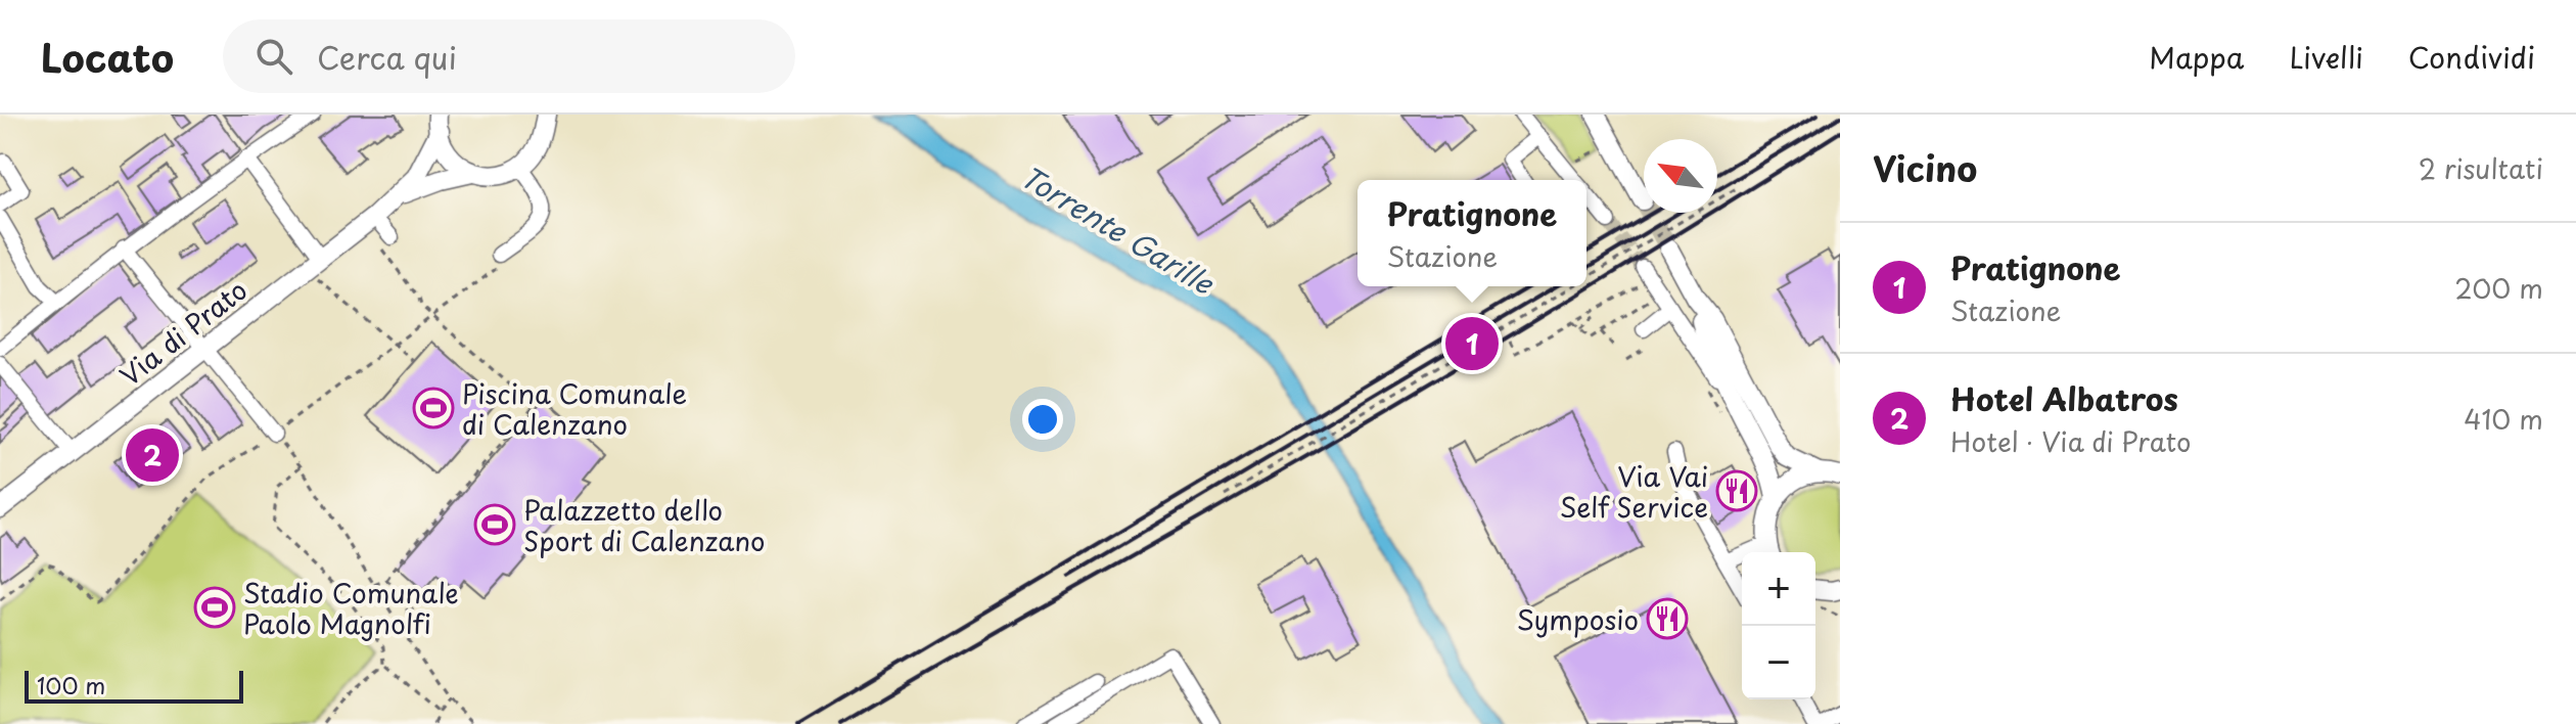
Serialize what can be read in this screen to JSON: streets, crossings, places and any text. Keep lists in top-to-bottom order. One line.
{"streets":{"main road":["Via di Prato"]},"water":["Torrente Garille"],"places":{"sports":["Piscina Comunale di Calenzano","Palazzetto dello Sport di Calenzano","Stadio Comunale Paolo Magnolfi"],"restaurant":["Via Vai Self Service","Symposio"]},"scale_bar":"100 m","north":"top left","page":{"header":"Locato","search":"Cerca qui","nav":["Mappa","Livelli","Condividi"],"heading":["Vicino","2 risultati"],"popup":["Pratignone","Stazione"],"list":[{"mark":"1","name":"Pratignone","note":"Stazione","value":"200 m"},{"mark":"2","name":"Hotel Albatros","note":"Hotel · Via di Prato","value":"410 m"}],"pins":["1","2"],"map_buttons":["+","−"],"scale":"100 m"}}
